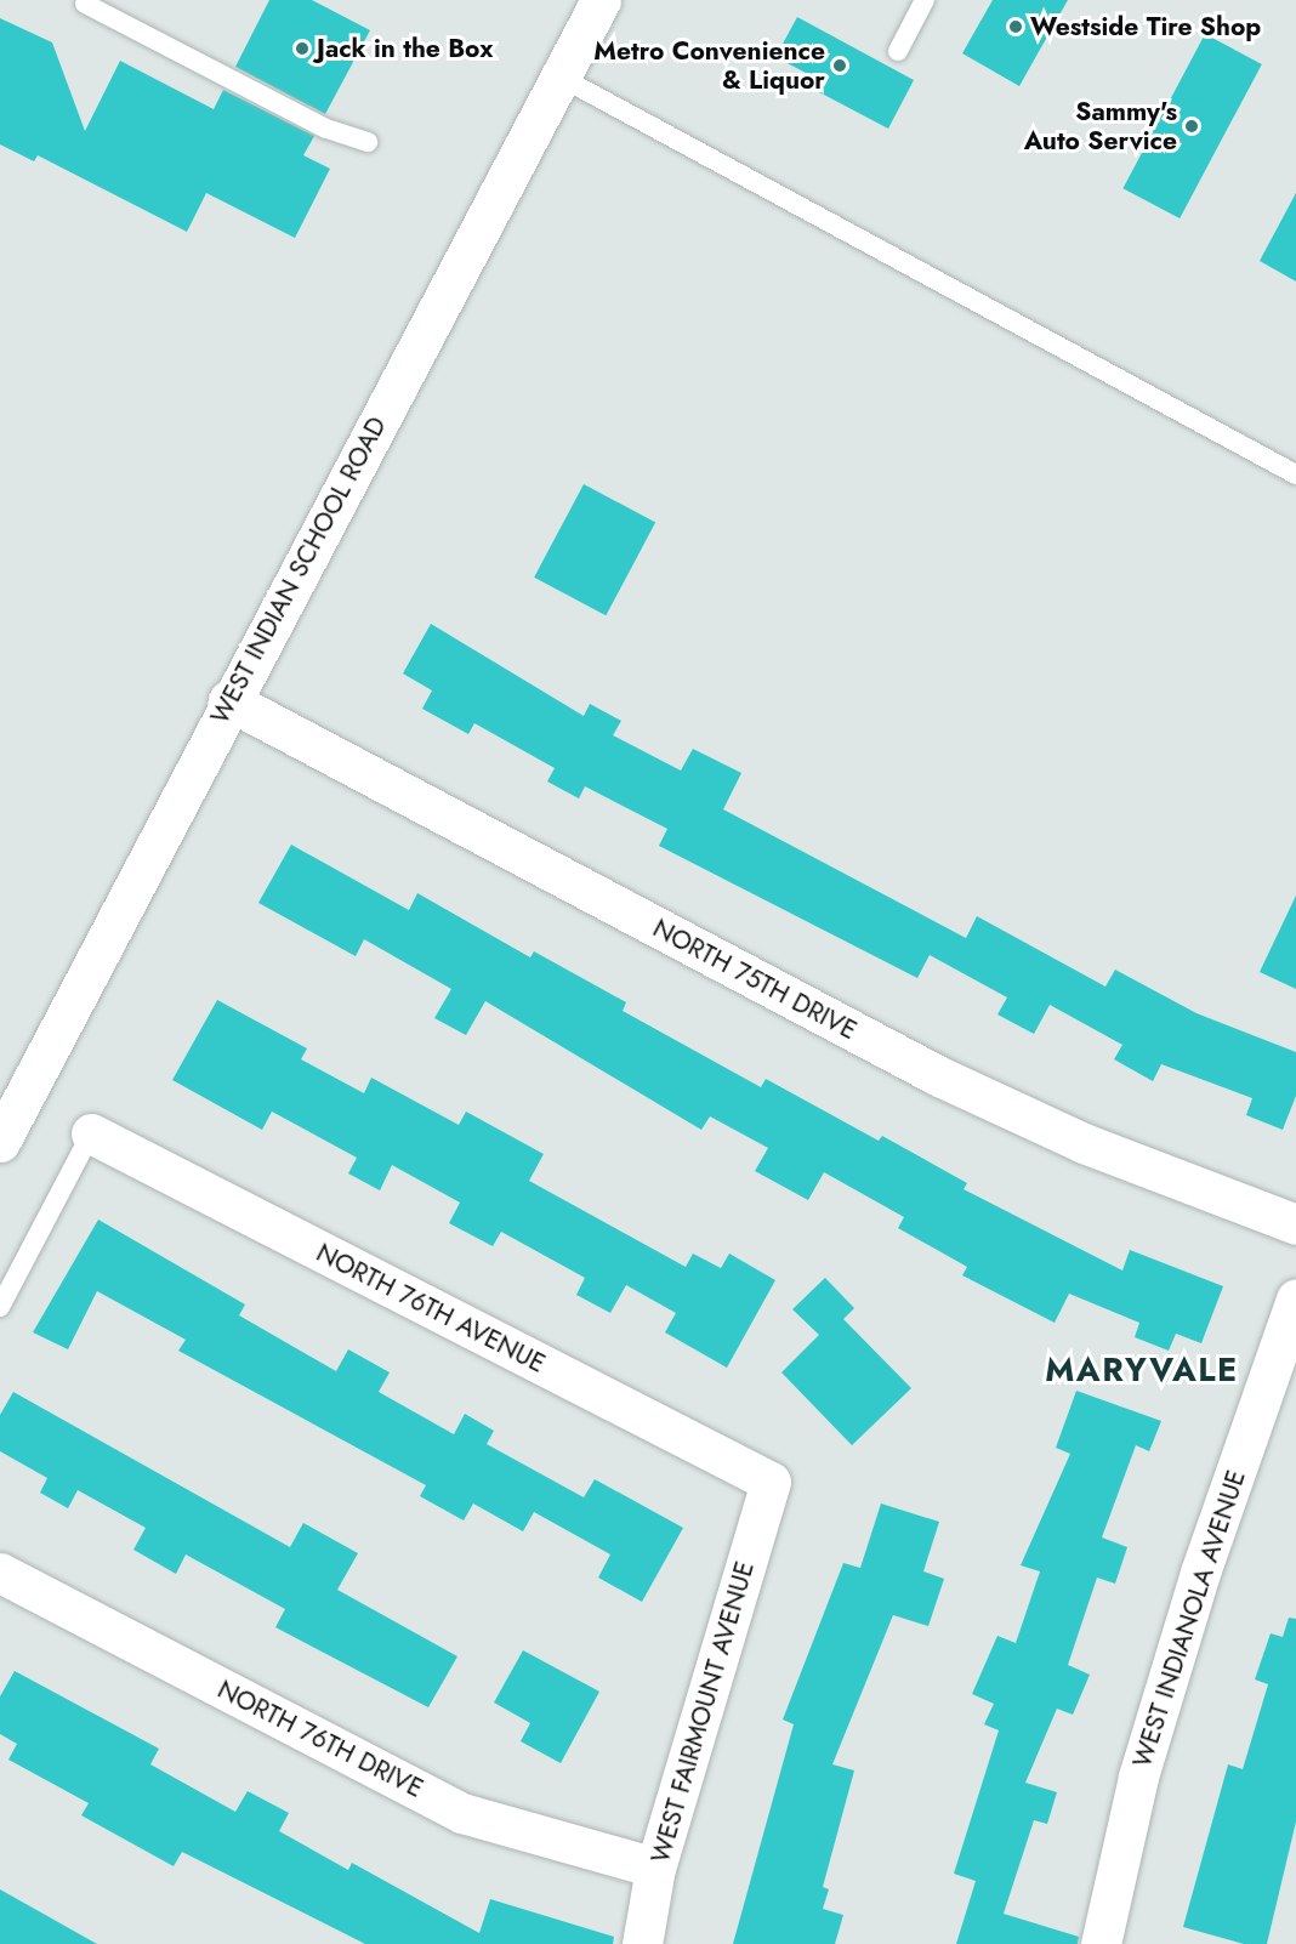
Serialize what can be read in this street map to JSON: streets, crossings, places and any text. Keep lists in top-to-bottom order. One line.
{"streets":{"street":["WEST INDIAN SCHOOL ROAD","NORTH 75TH DRIVE","NORTH 76TH AVENUE","WEST INDIANOLA AVENUE","WEST FAIRMOUNT AVENUE","NORTH 76TH DRIVE"]},"crossings":[["WEST INDIAN SCHOOL ROAD","NORTH 75TH DRIVE"],["NORTH 76TH AVENUE","WEST FAIRMOUNT AVENUE"],["WEST FAIRMOUNT AVENUE","NORTH 76TH DRIVE"]],"districts":["MARYVALE"],"places":["Westside Tire Shop","Jack in the Box","Metro Convenience & Liquor","Sammy's Auto Service"]}
